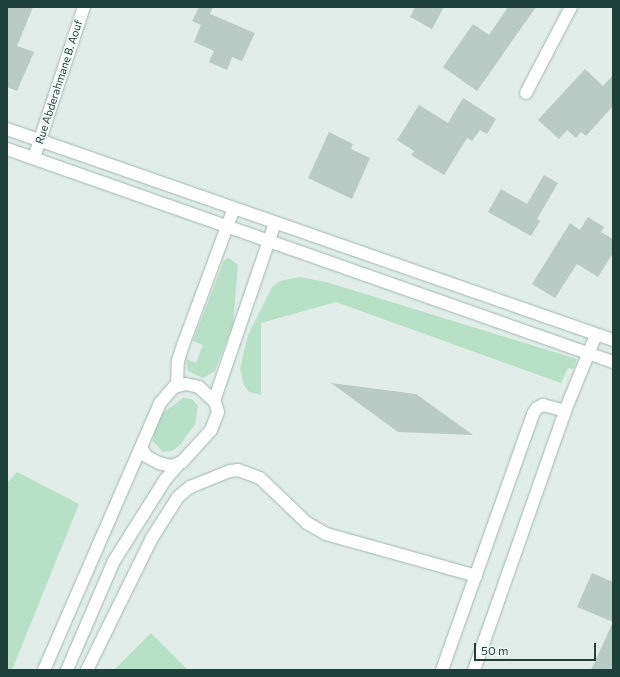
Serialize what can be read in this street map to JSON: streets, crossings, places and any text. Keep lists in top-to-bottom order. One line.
{"streets":{"street":["Rue Abderahmane B. Aouf"]},"scale_bar":"50 m"}
